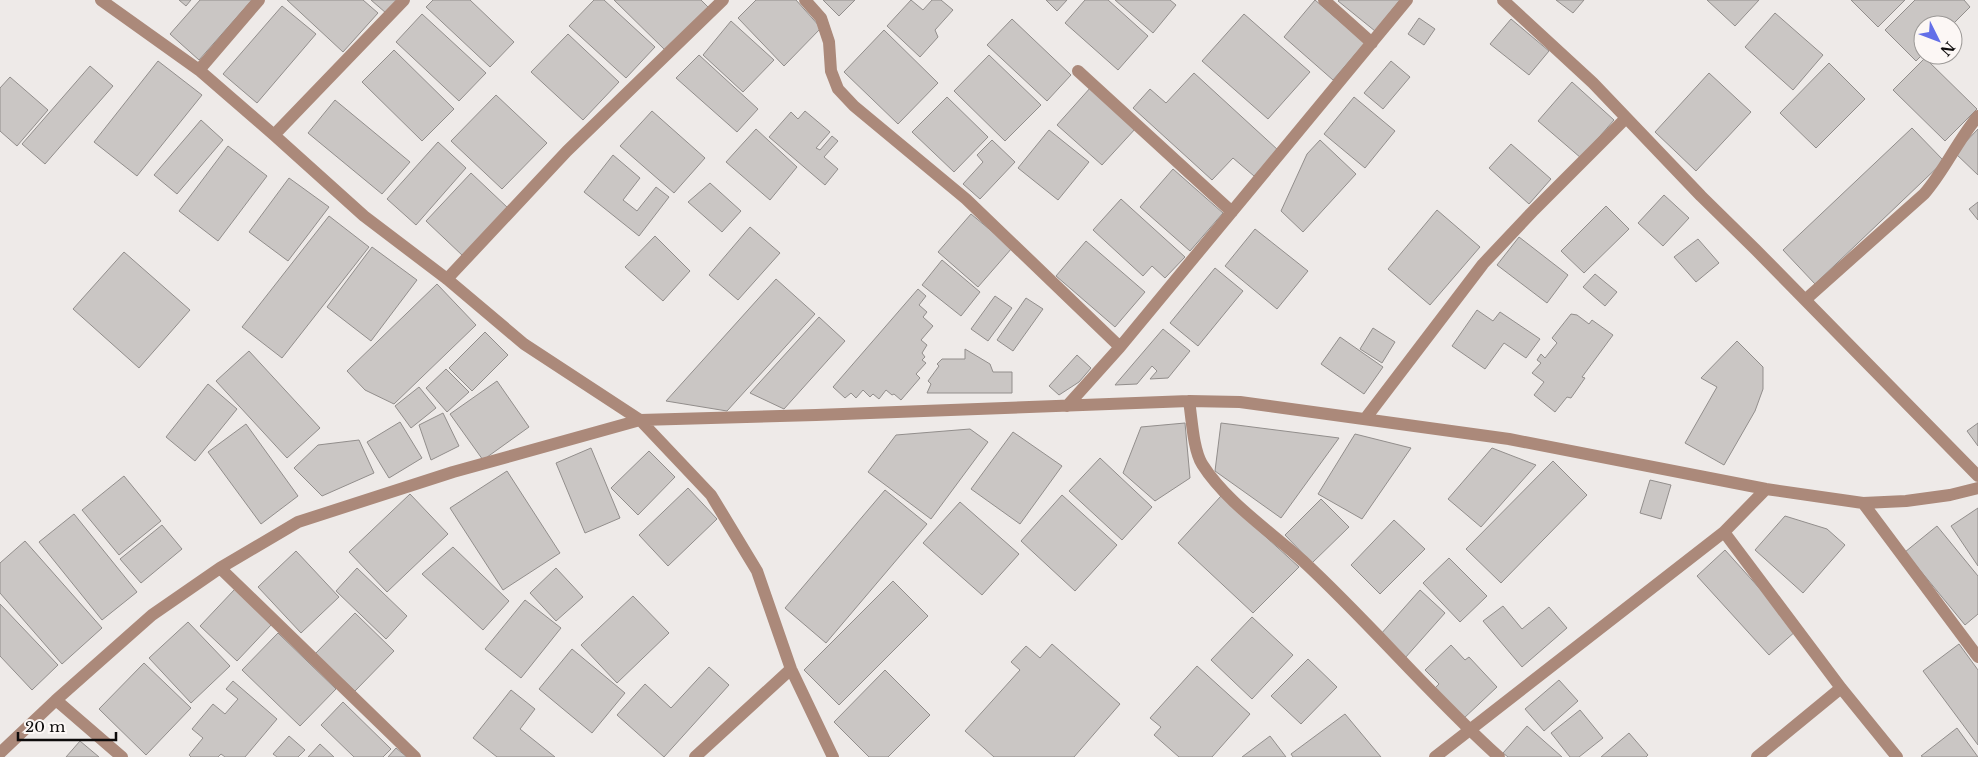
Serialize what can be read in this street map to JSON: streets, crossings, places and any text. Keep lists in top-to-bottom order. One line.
{"scale_bar":"20 m","north":"bottom right"}
